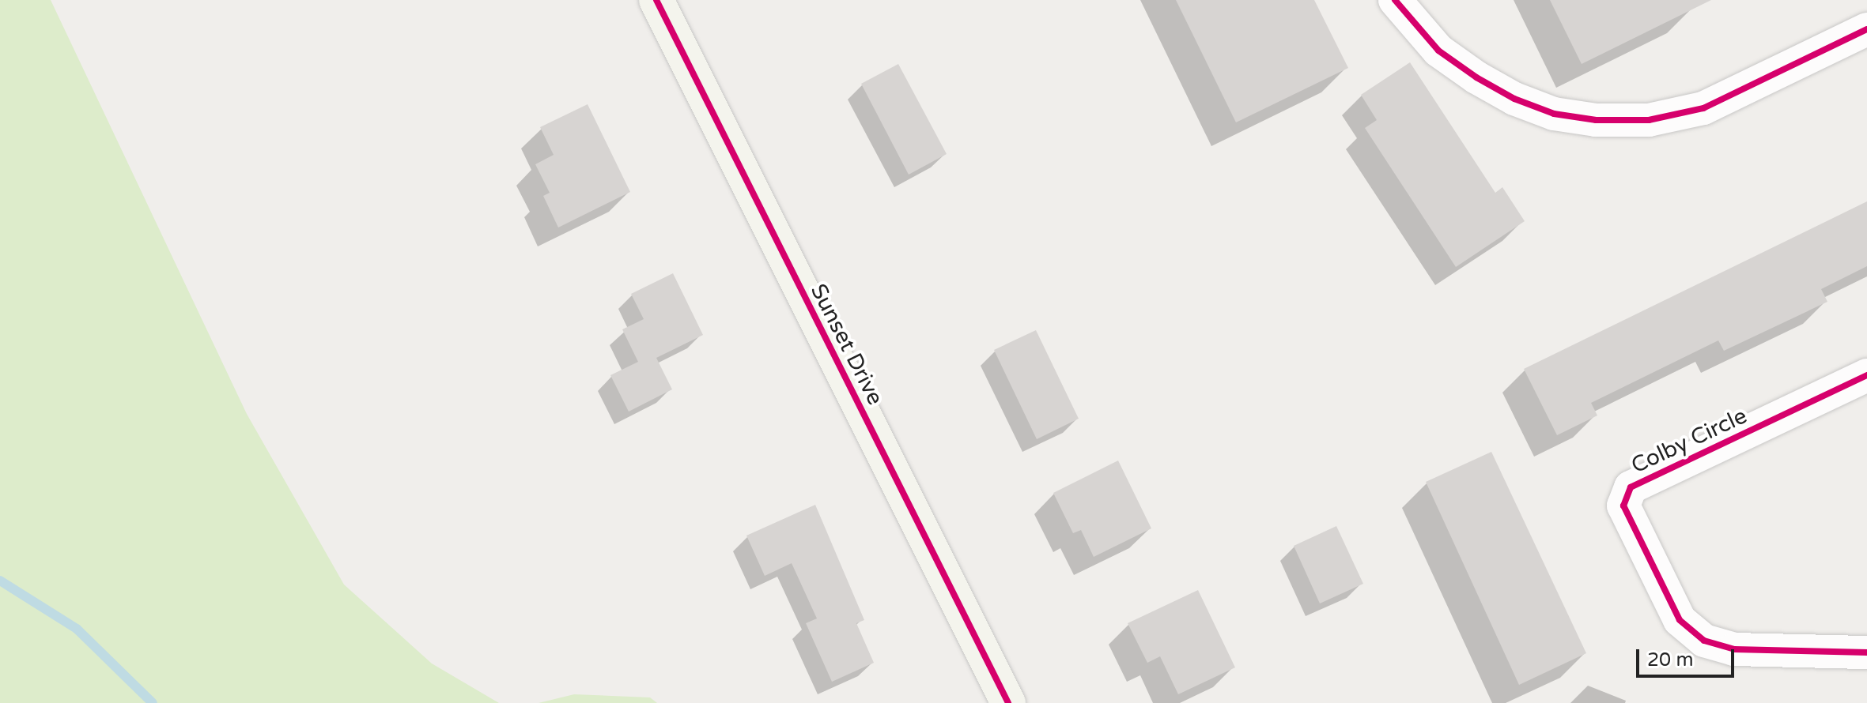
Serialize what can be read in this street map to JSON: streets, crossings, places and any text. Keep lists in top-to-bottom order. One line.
{"streets":{"street":["Sunset Drive","Colby Circle"]},"scale_bar":"20 m"}
